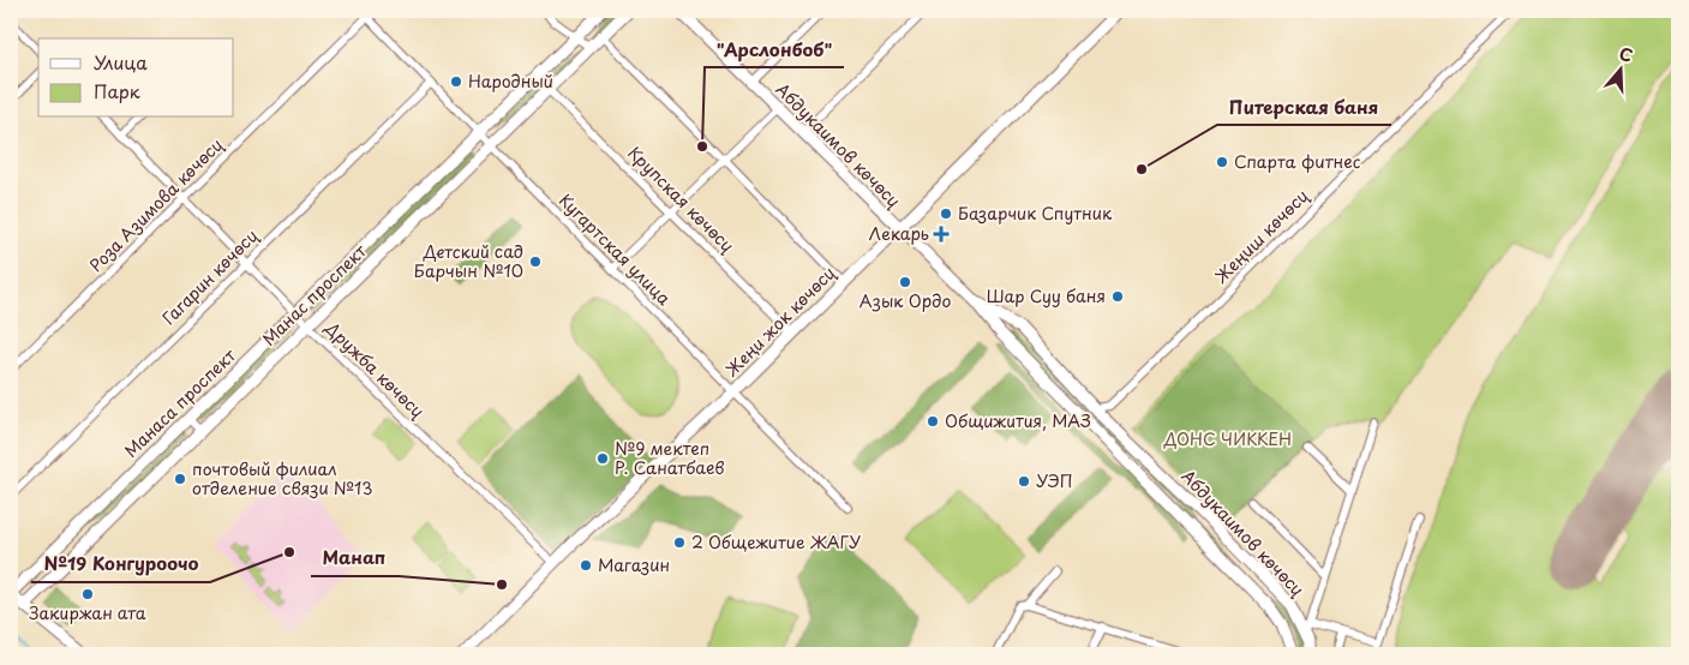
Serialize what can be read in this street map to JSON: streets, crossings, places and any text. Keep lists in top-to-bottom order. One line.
{"streets":{"main road":["Абдукаимов көчөсү","Манас проспект","Жеңи жок көчөсү","Манаса проспект"],"street":["Крупская көчөсү","Роза Азимова көчөсү","Жеңиш көчөсү","Кугартская улица","Гагарин көчөсү","Дружба көчөсү"]},"crossings":[["Абдукаимов көчөсү","Жеңи жок көчөсү"],["Крупская көчөсү","Манас проспект"],["Крупская көчөсү","Жеңи жок көчөсү"],["Роза Азимова көчөсү","Кугартская улица"],["Роза Азимова көчөсү","Дружба көчөсү"],["Кугартская улица","Гагарин көчөсү"],["Кугартская улица","Манас проспект"],["Кугартская улица","Жеңи жок көчөсү"],["Кугартская улица","Манаса проспект"],["Гагарин көчөсү","Дружба көчөсү"],["Манас проспект","Дружба көчөсү"],["Жеңи жок көчөсү","Дружба көчөсү"],["Дружба көчөсү","Манаса проспект"]],"parks":["ДОНС ЧИККЕН"],"places":{"other":["Народный","\"Арслонбоб\"","Спарта фитнес","Питерская баня","Базарчик Спутник","Детский сад Барчын №10","Азык Ордо","Шар Суу баня","Общижития, МАЗ","№9 мектеп Р. Санатбаев","почтовый филиал отделение связи №13","УЭП","2 Общежитие ЖАГУ","№19 Конгуроочо","Магазин","Манап","Закиржан ата"],"health":["Лекарь"]},"legend":["Улица","Парк"],"north":"top"}
